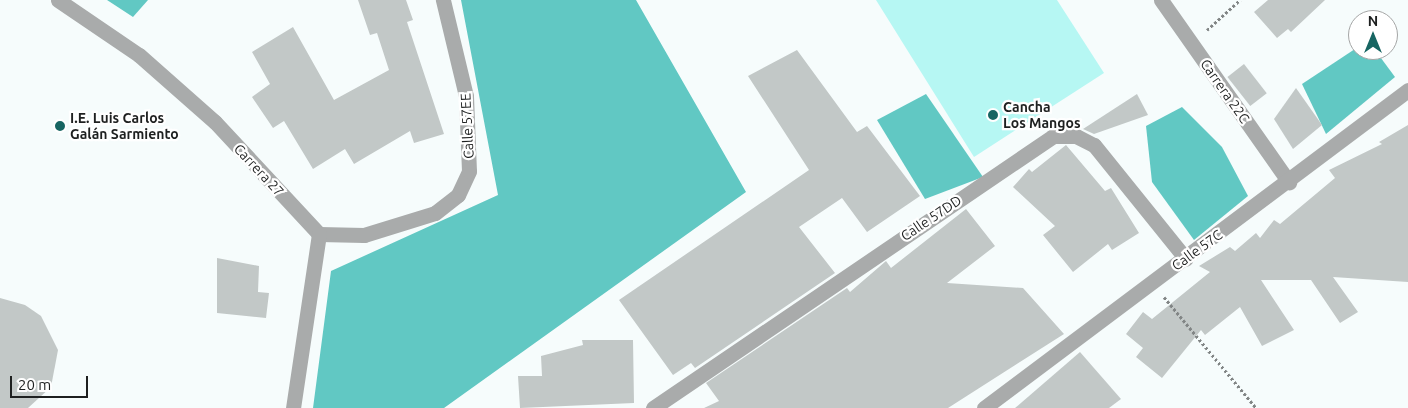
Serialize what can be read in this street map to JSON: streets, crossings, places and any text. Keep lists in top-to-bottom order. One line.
{"streets":{"street":["Carrera 22C","Calle 57EE","Carrera 27","Calle 57DD","Calle 57C"]},"crossings":[["Carrera 22C","Calle 57C"],["Calle 57EE","Carrera 27"],["Calle 57DD","Calle 57C"]],"places":["Cancha Los Mangos","I.E. Luis Carlos Galán Sarmiento"],"scale_bar":"20 m","north":"top"}
